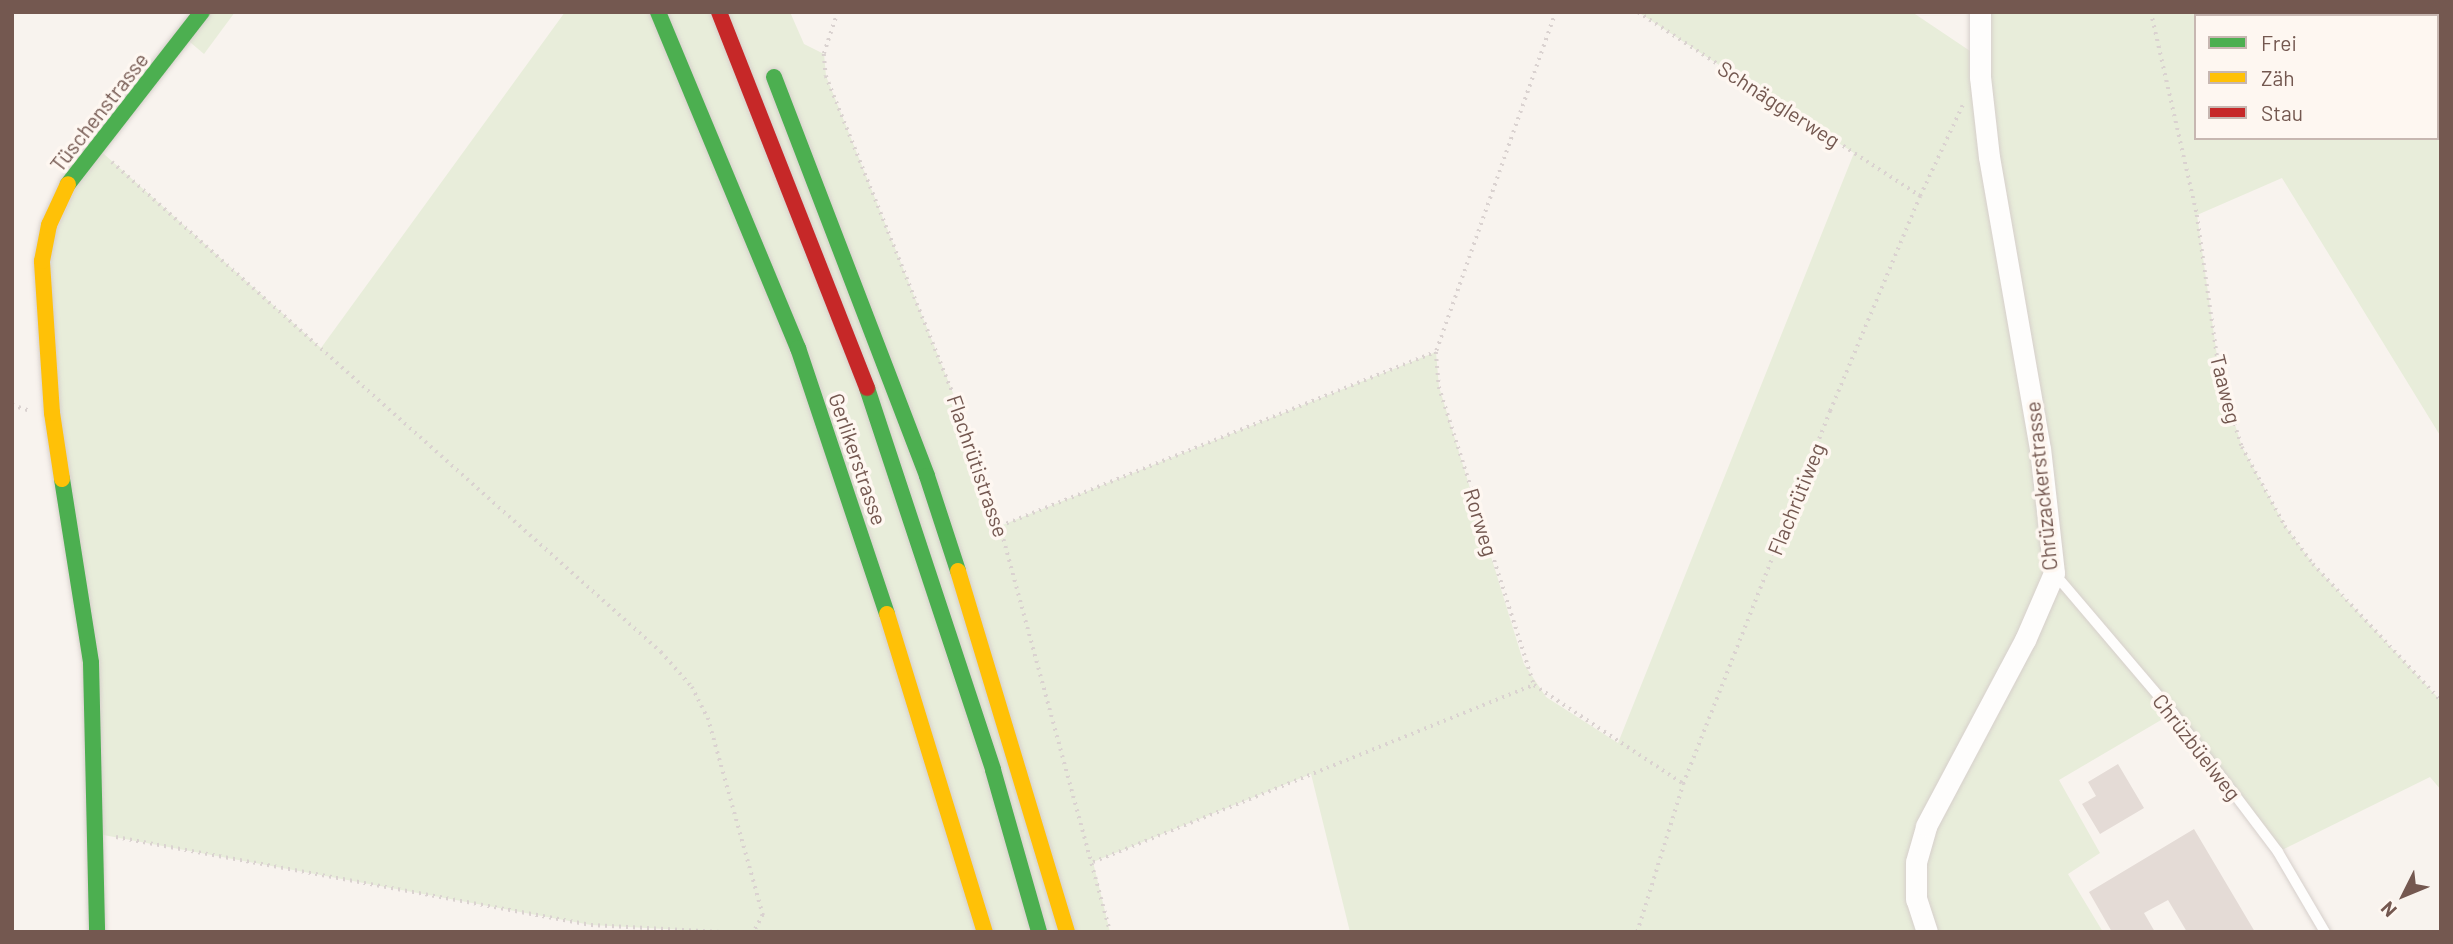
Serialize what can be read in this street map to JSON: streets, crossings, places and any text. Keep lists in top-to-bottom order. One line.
{"streets":{"main road":["Tüschenstrasse","Gerlikerstrasse"],"street":["Chrüzackerstrasse"],"lane":["Chrüzbüelweg"],"path":["Schnägglerweg","Taaweg","Flachrütistrasse","Flachrütiweg","Rorweg"]},"crossings":[["Schnägglerweg","Flachrütiweg"],["Chrüzackerstrasse","Flachrütiweg"],["Chrüzackerstrasse","Chrüzbüelweg"]],"legend":["Frei","Zäh","Stau"],"north":"bottom left"}
